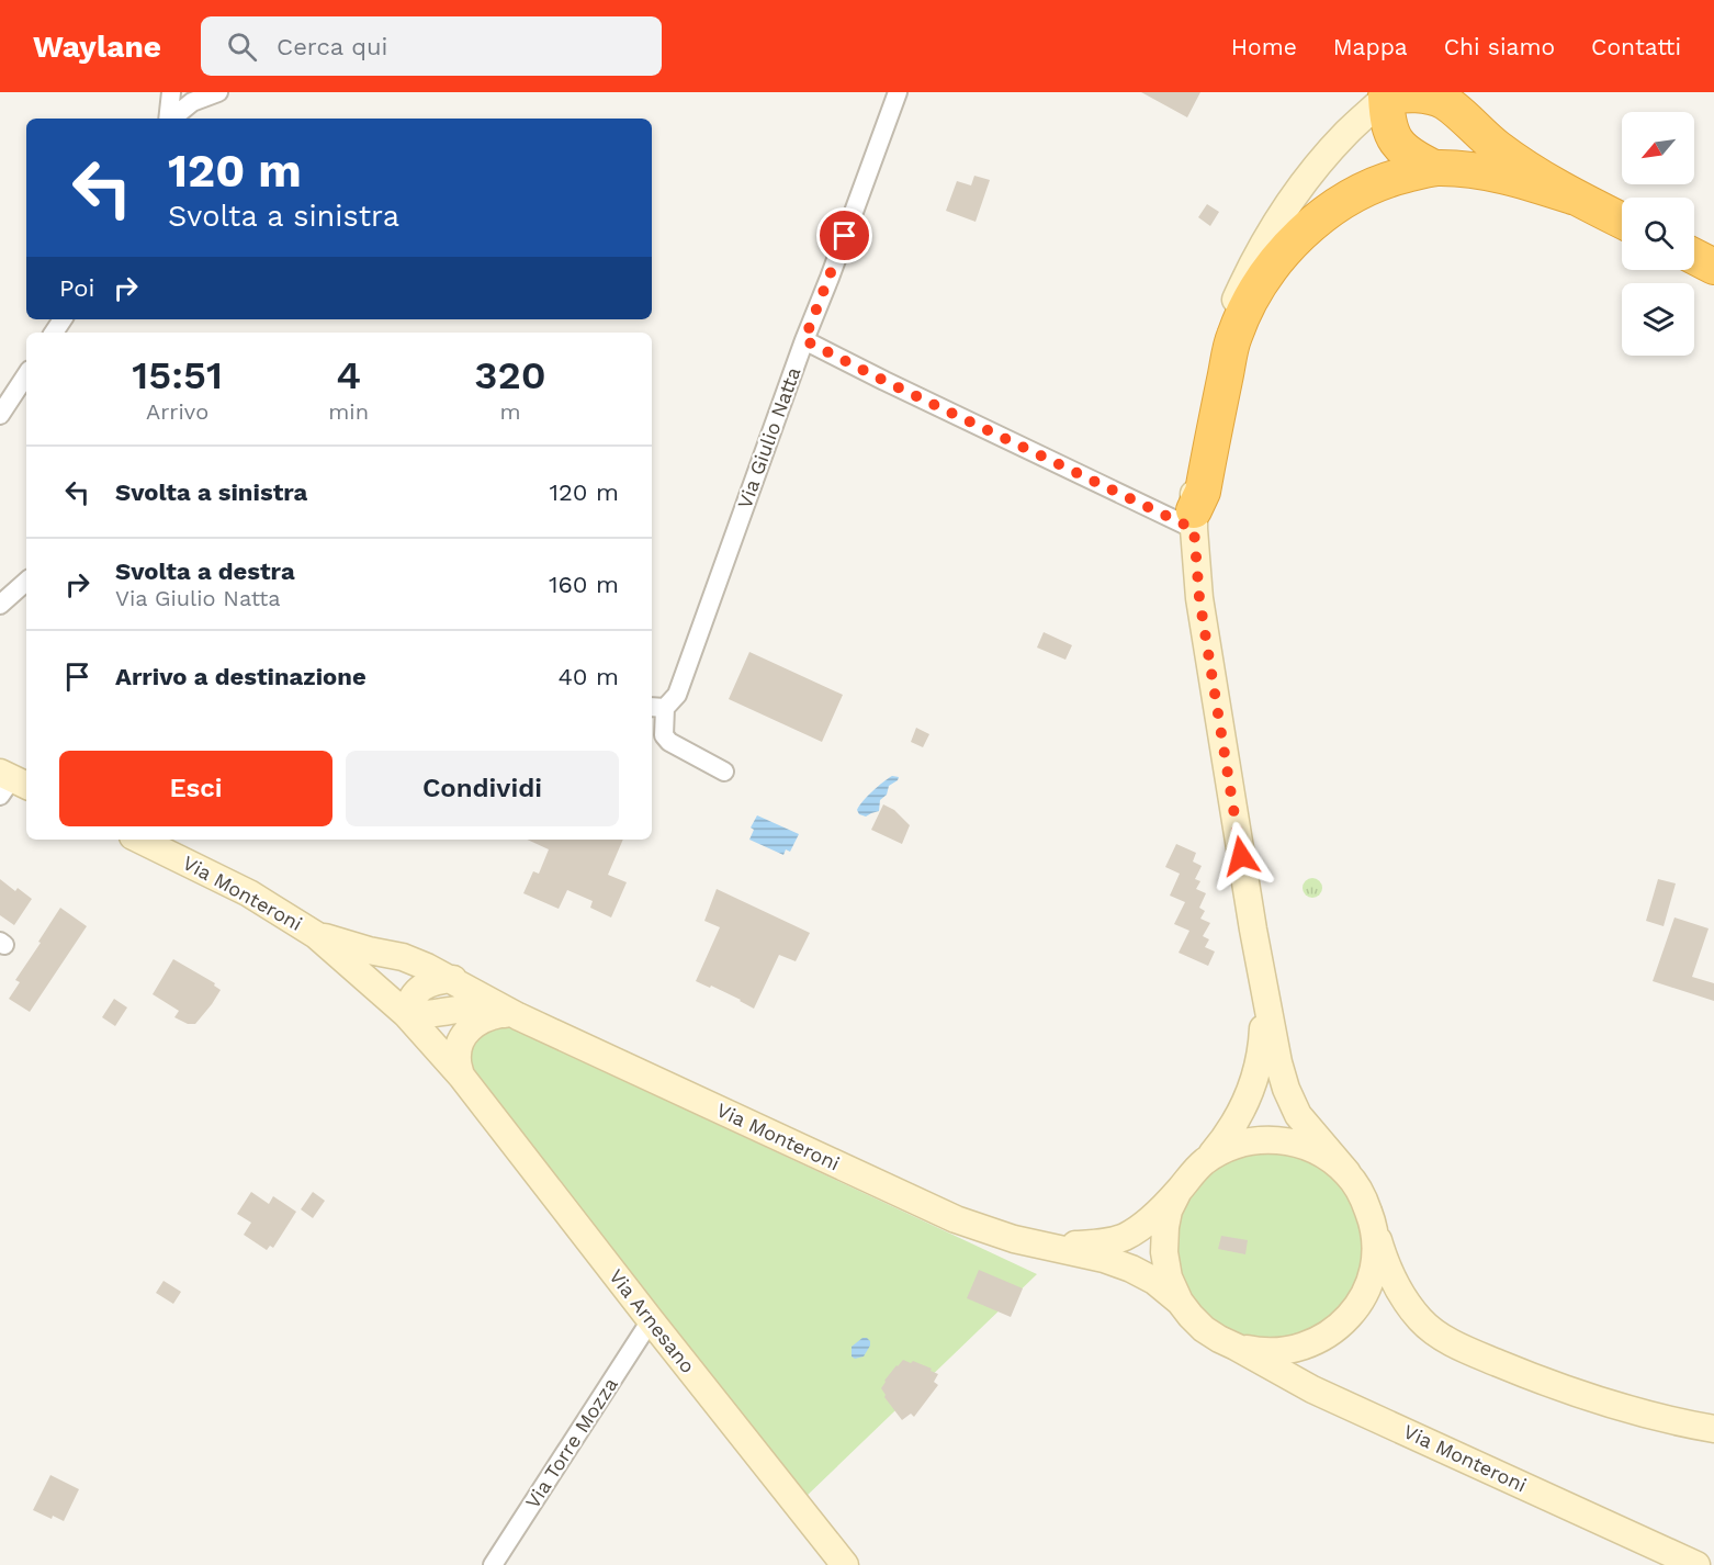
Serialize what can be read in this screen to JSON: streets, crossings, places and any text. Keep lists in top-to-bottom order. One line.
{"streets":{"main road":["Via Monteroni","Via Arnesano"],"street":["Via Giulio Natta","Via Torre Mozza"]},"crossings":[["Via Monteroni","Via Arnesano"],["Via Arnesano","Via Torre Mozza"]],"north":"bottom left","page":{"header":"Waylane","search":"Cerca qui","nav":["Home","Mappa","Chi siamo","Contatti"],"turn":["120 m","Svolta a sinistra"],"then":"Poi","eta":["15:51","Arrivo","4","min","320","m"],"list":[{"name":"Svolta a sinistra","value":"120 m"},{"name":"Svolta a destra","note":"Via Giulio Natta","value":"160 m"},{"name":"Arrivo a destinazione","value":"40 m"}],"buttons":["Esci","Condividi"]}}
